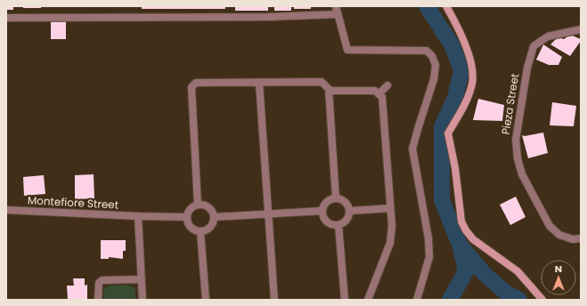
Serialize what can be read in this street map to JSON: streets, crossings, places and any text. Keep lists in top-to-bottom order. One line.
{"streets":{"street":["Pieza Street","Montefiore Street"]},"north":"top"}
